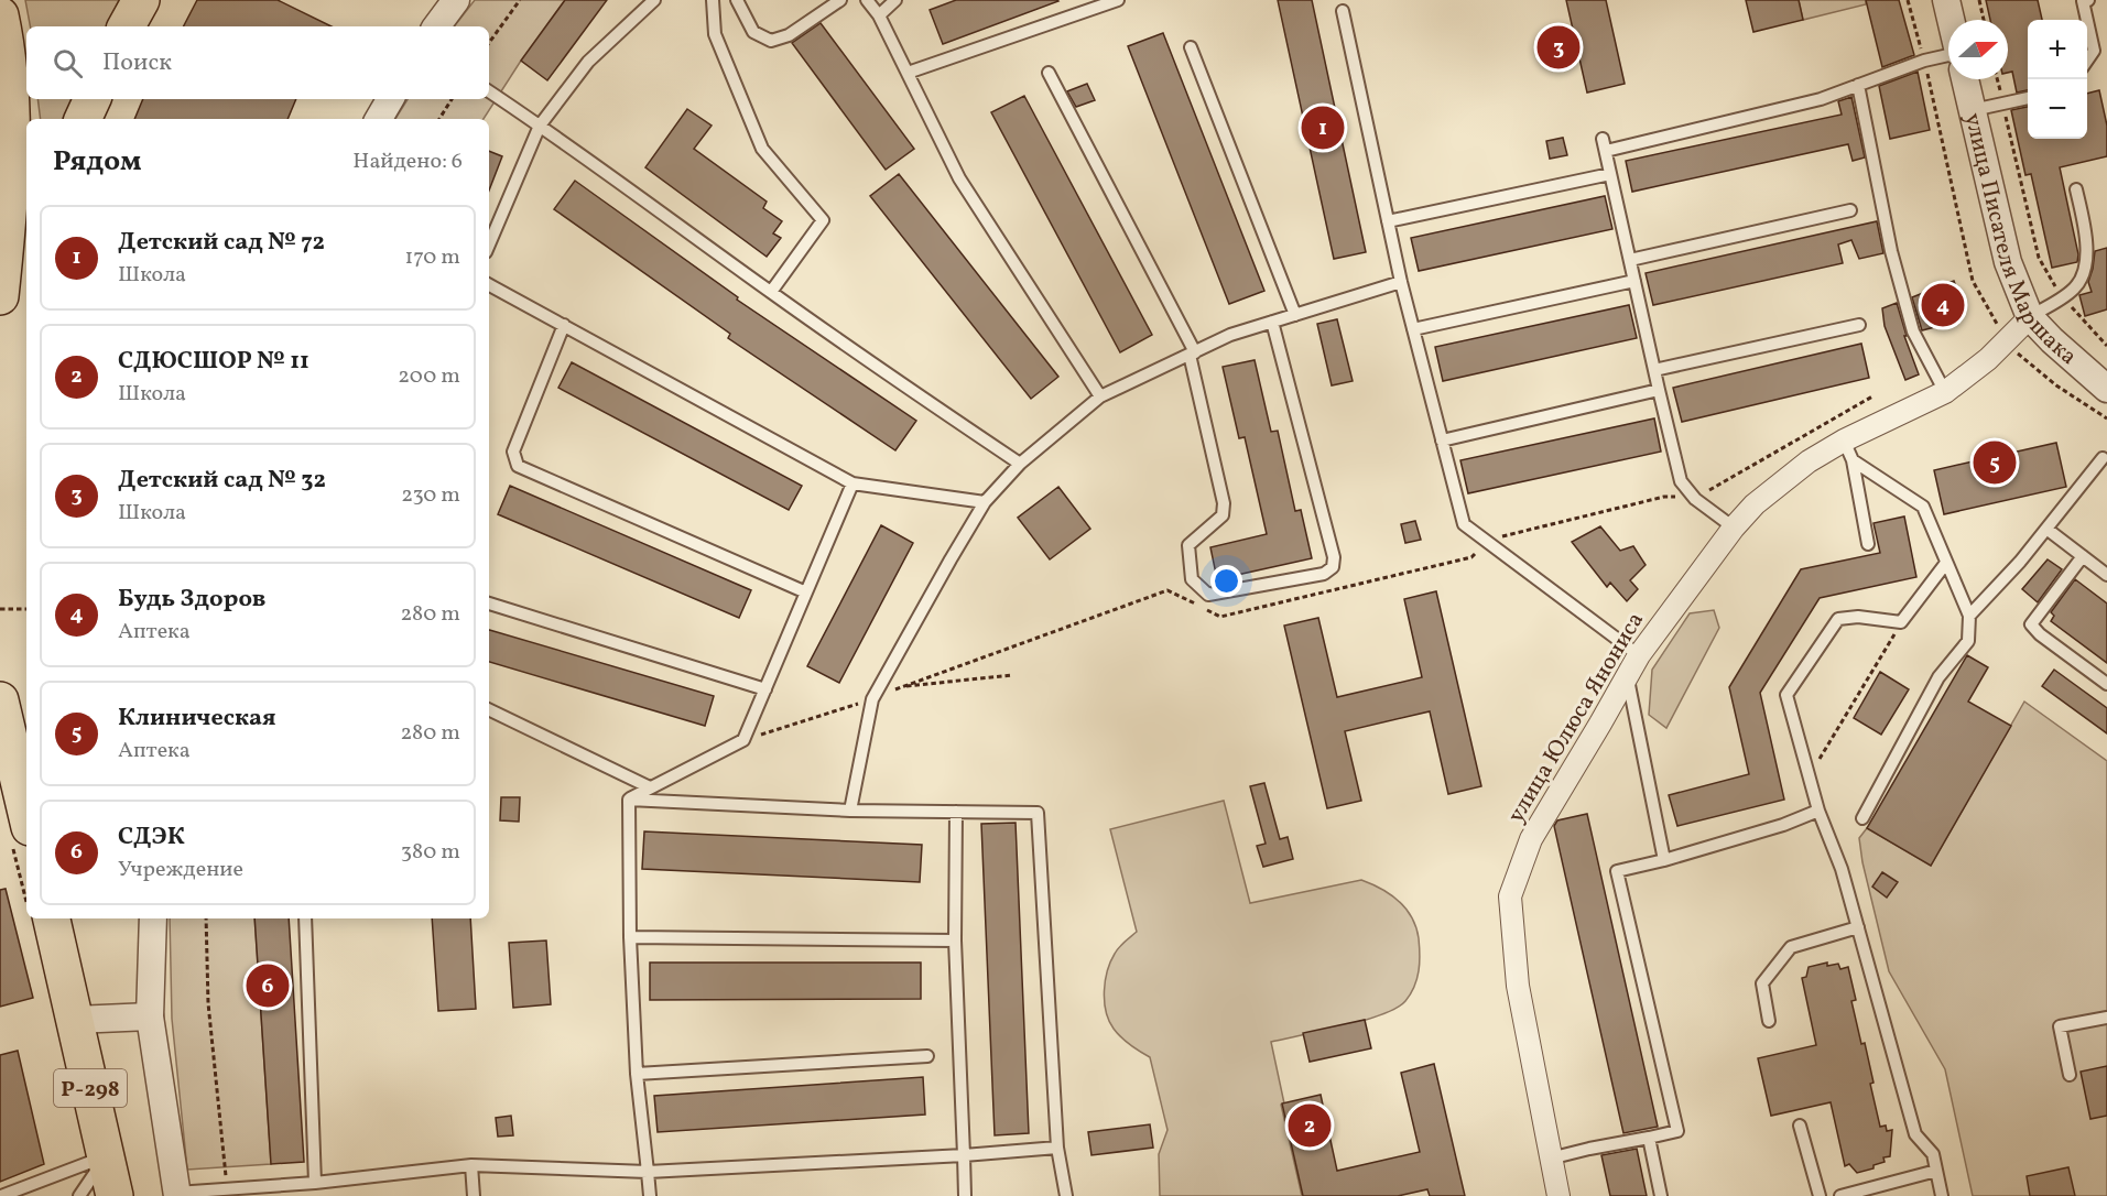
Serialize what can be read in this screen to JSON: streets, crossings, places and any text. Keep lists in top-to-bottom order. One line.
{"streets":{"highway":["Р-298"],"street":["улица Писателя Маршака","улица Юлюса Янониса"]},"crossings":[["улица Писателя Маршака","улица Юлюса Янониса"]],"north":"right","page":{"map_buttons":["+","−"],"pins":["3","1","4","5","6","2"],"search":"Поиск","heading":["Рядом","Найдено: 6"],"list":[{"mark":"1","name":"Детский сад № 72","note":"Школа","value":"170 m"},{"mark":"2","name":"СДЮСШОР № 11","note":"Школа","value":"200 m"},{"mark":"3","name":"Детский сад № 32","note":"Школа","value":"230 m"},{"mark":"4","name":"Будь Здоров","note":"Аптека","value":"280 m"},{"mark":"5","name":"Клиническая","note":"Аптека","value":"280 m"},{"mark":"6","name":"СДЭК","note":"Учреждение","value":"380 m"}]}}
